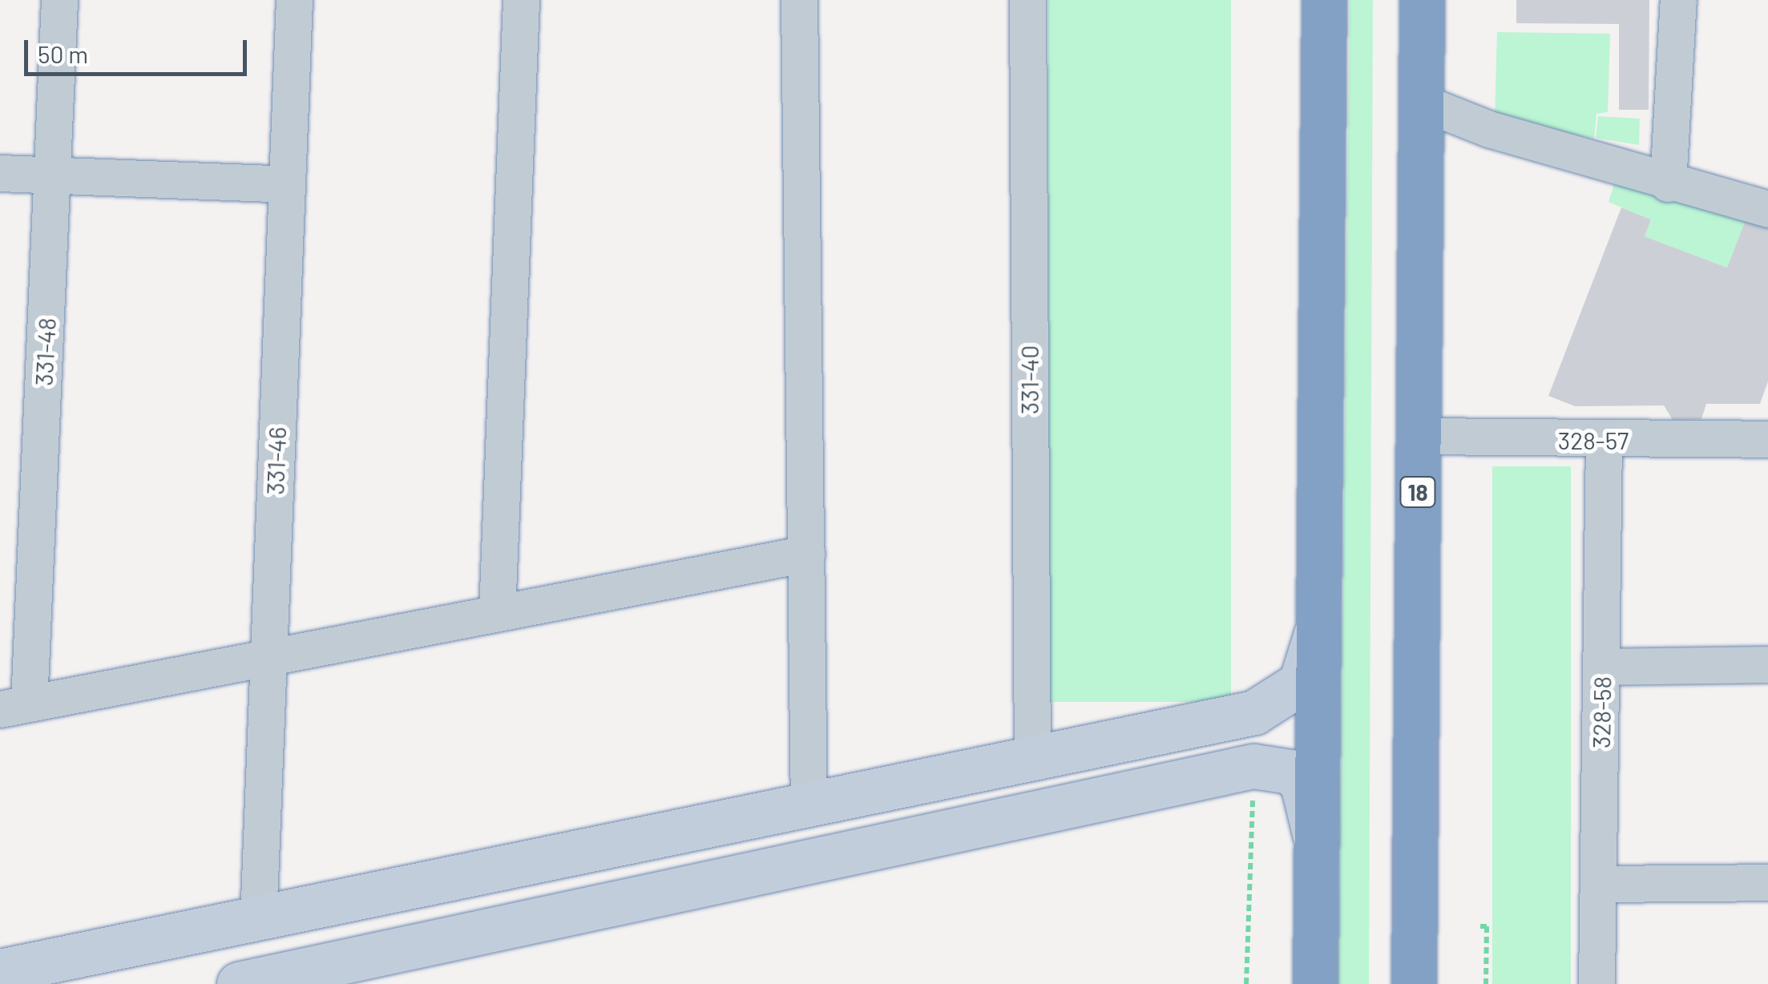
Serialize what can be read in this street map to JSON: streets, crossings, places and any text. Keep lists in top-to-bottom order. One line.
{"streets":{"highway":["18"],"street":["331-48","331-40","328-57","331-46","328-58"]},"crossings":[["328-57","18"],["328-57","328-58"]],"scale_bar":"50 m"}
